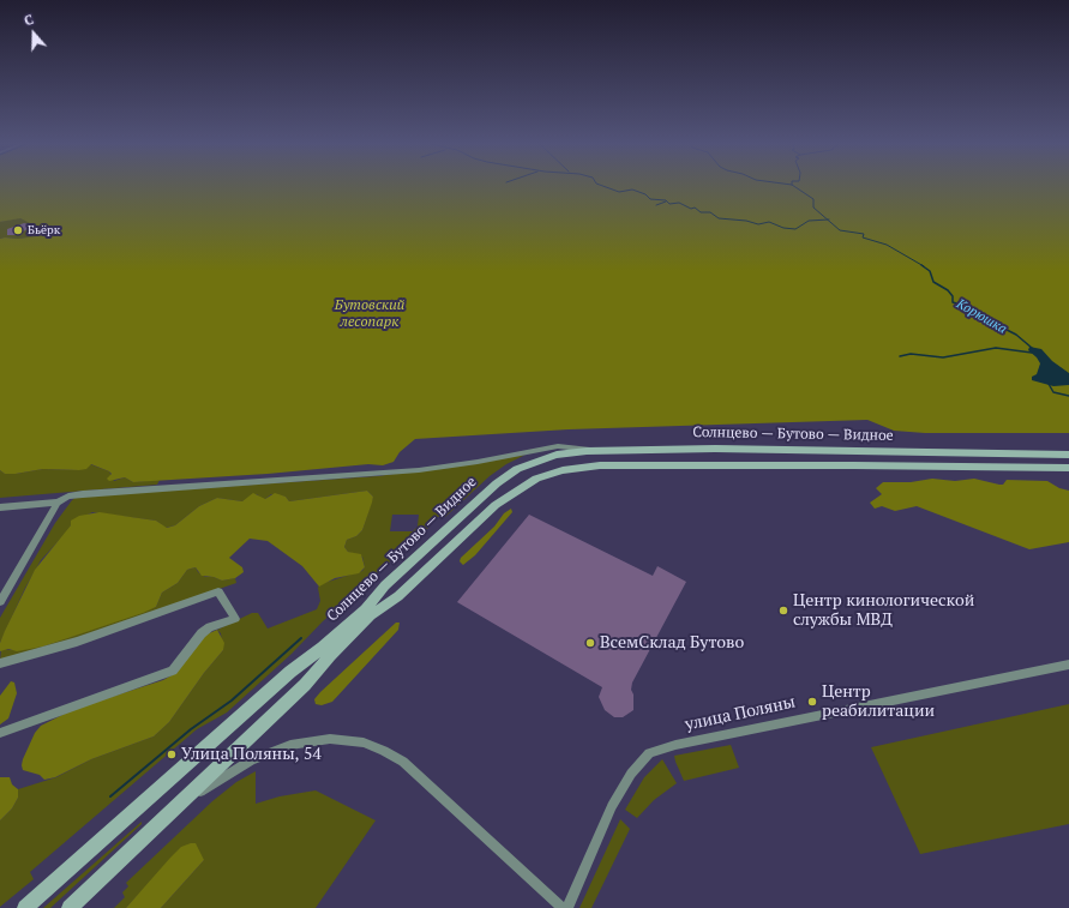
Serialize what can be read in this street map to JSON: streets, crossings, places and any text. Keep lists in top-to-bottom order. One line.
{"streets":{"main road":["Солнцево — Бутово — Видное"],"street":["улица Поляны"]},"water":["Корюшка"],"parks":["Бутовский лесопарк"],"places":["Бьёрк","Центр кинологической службы МВД","ВсемСклад Бутово","Центр реабилитации","Улица Поляны, 54"],"north":"top"}
